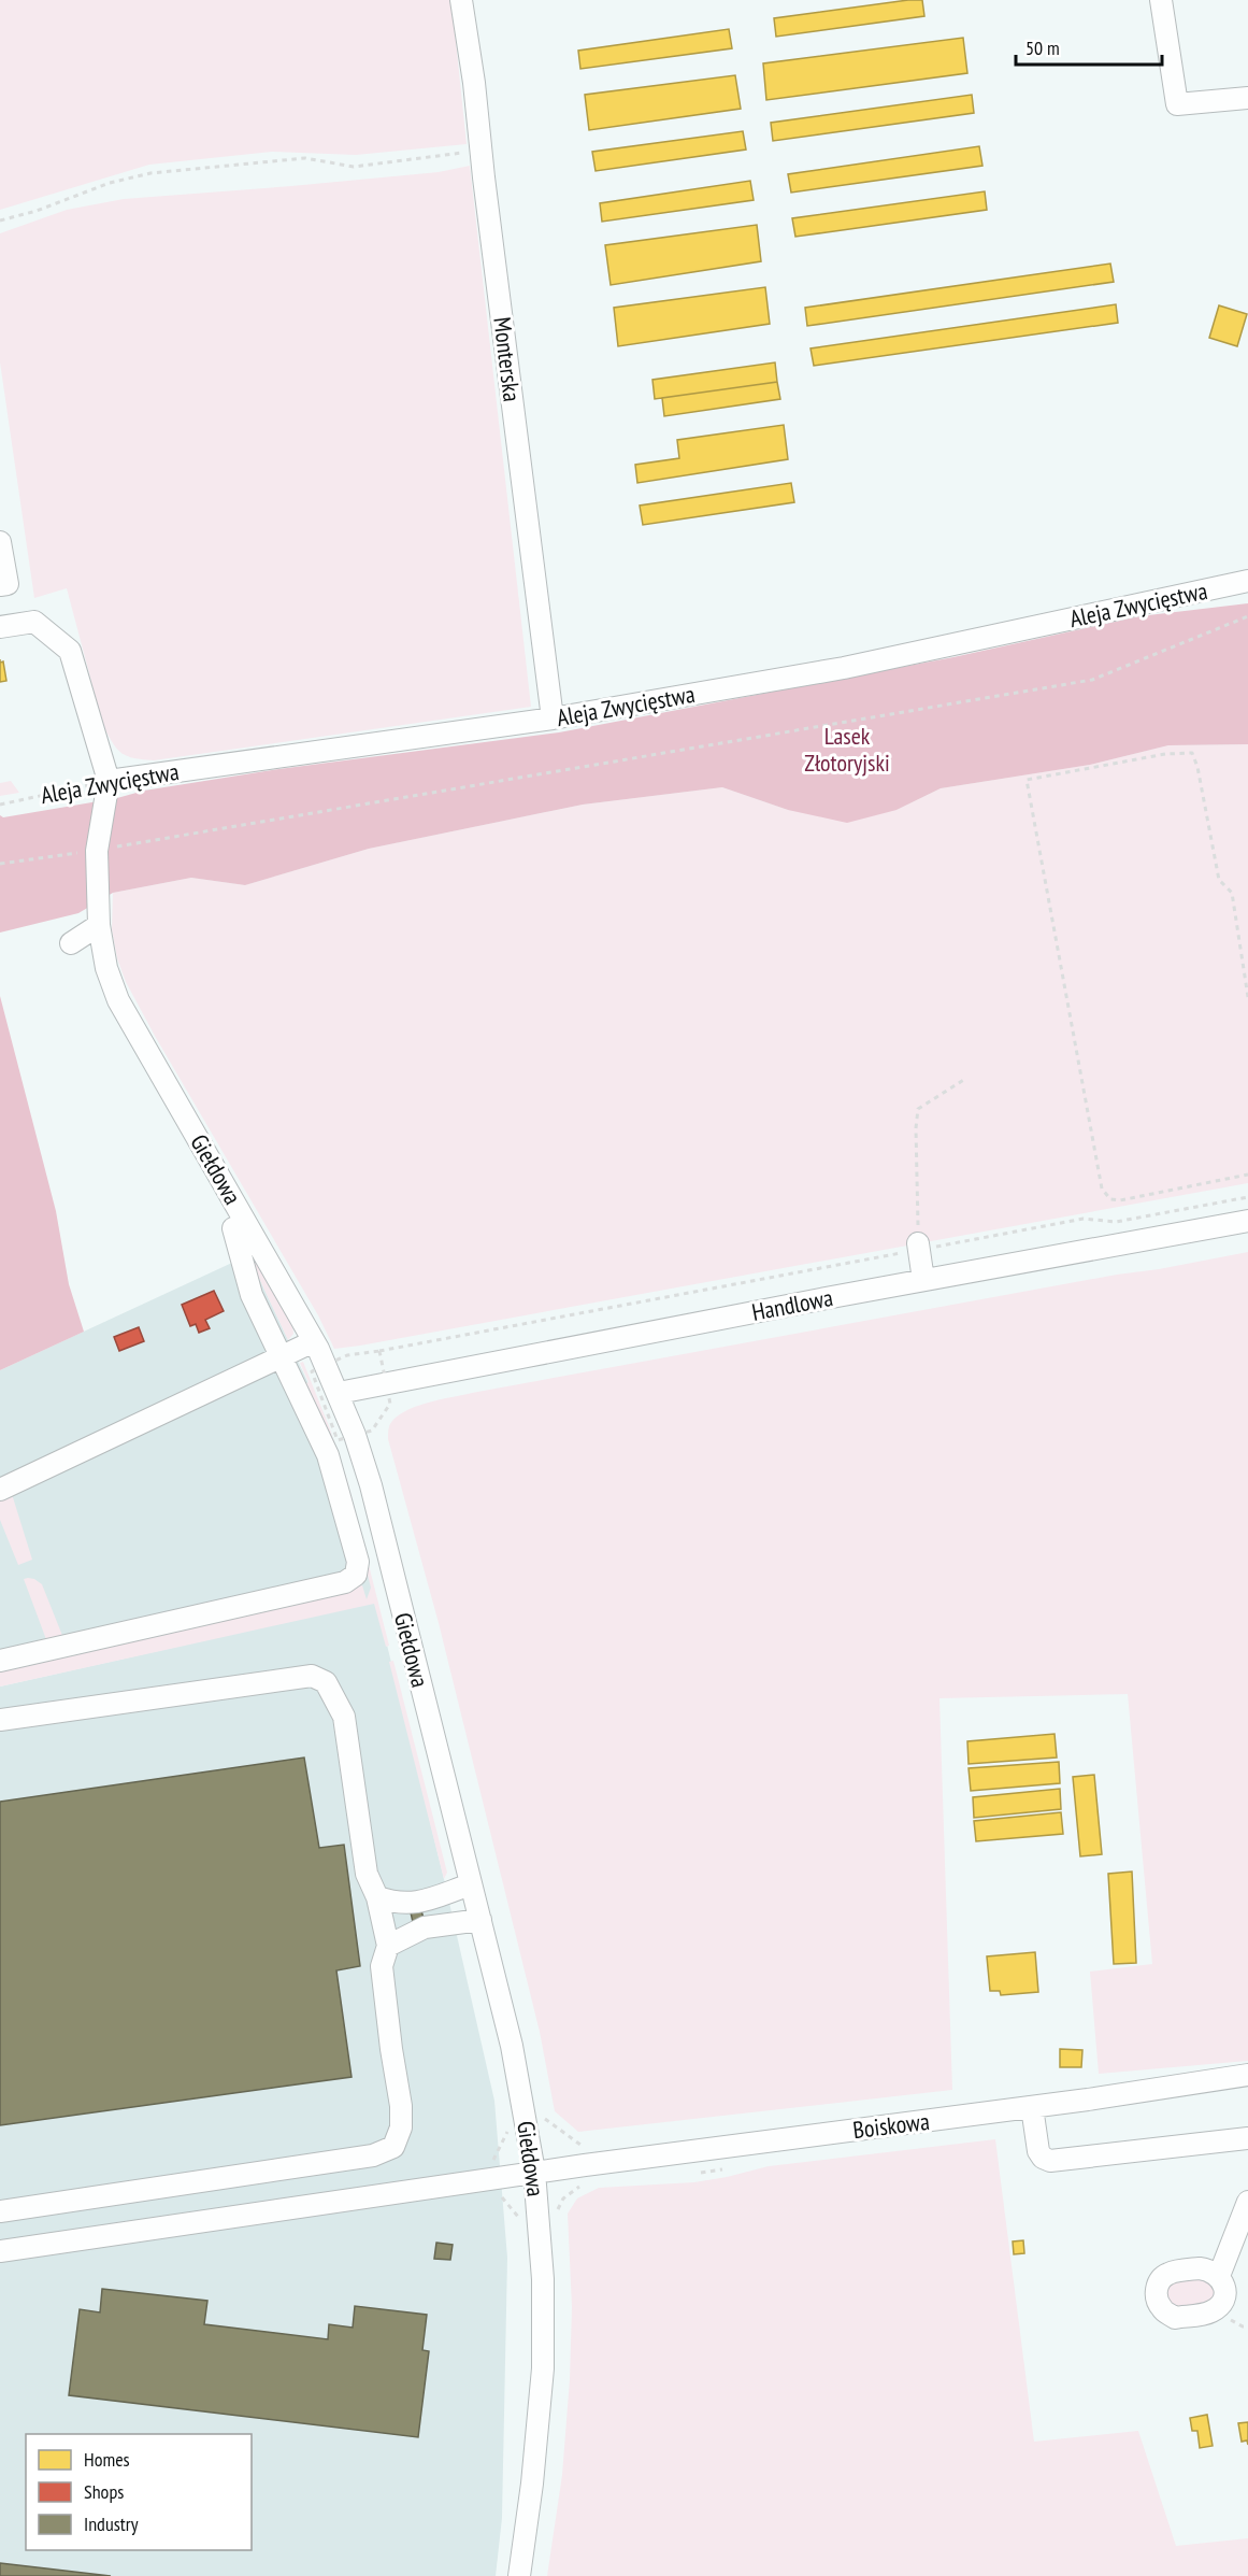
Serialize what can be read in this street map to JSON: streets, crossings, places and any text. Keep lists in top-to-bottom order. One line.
{"streets":{"street":["Monterska","Aleja Zwycięstwa","Giełdowa","Handlowa","Boiskowa"]},"crossings":[["Monterska","Aleja Zwycięstwa"],["Aleja Zwycięstwa","Giełdowa"],["Giełdowa","Handlowa"],["Giełdowa","Boiskowa"]],"parks":["Lasek Złotoryjski"],"legend":["Homes","Shops","Industry"],"scale_bar":"50 m"}
